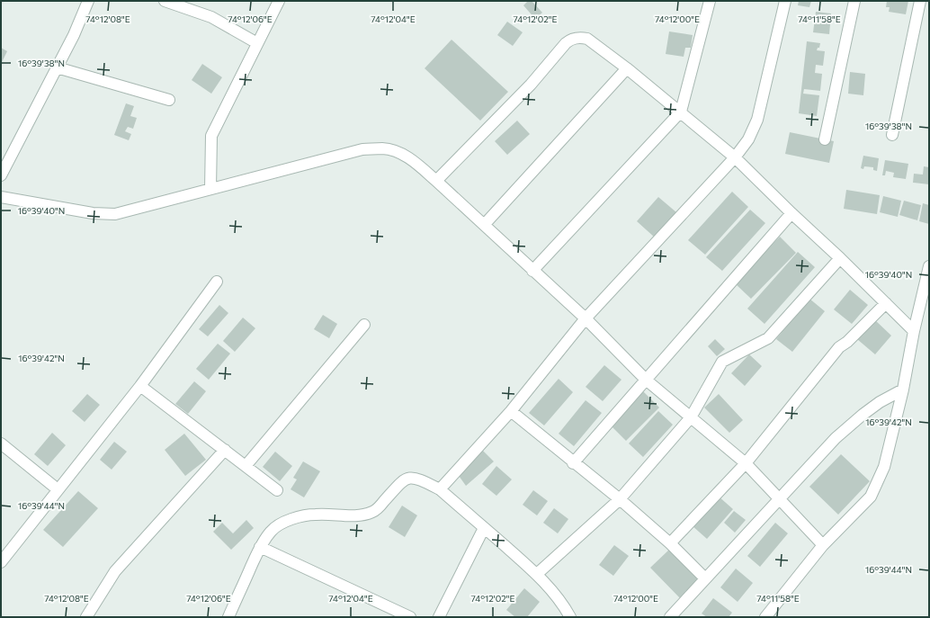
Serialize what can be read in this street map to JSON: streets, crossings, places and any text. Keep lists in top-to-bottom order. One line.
{"coordinates":["74°12'08\"E","74°12'06\"E","74°12'04\"E","74°12'02\"E","74°12'00\"E","74°11'58\"E","16°39'38\"N","16°39'40\"N","16°39'42\"N","16°39'44\"N"]}
